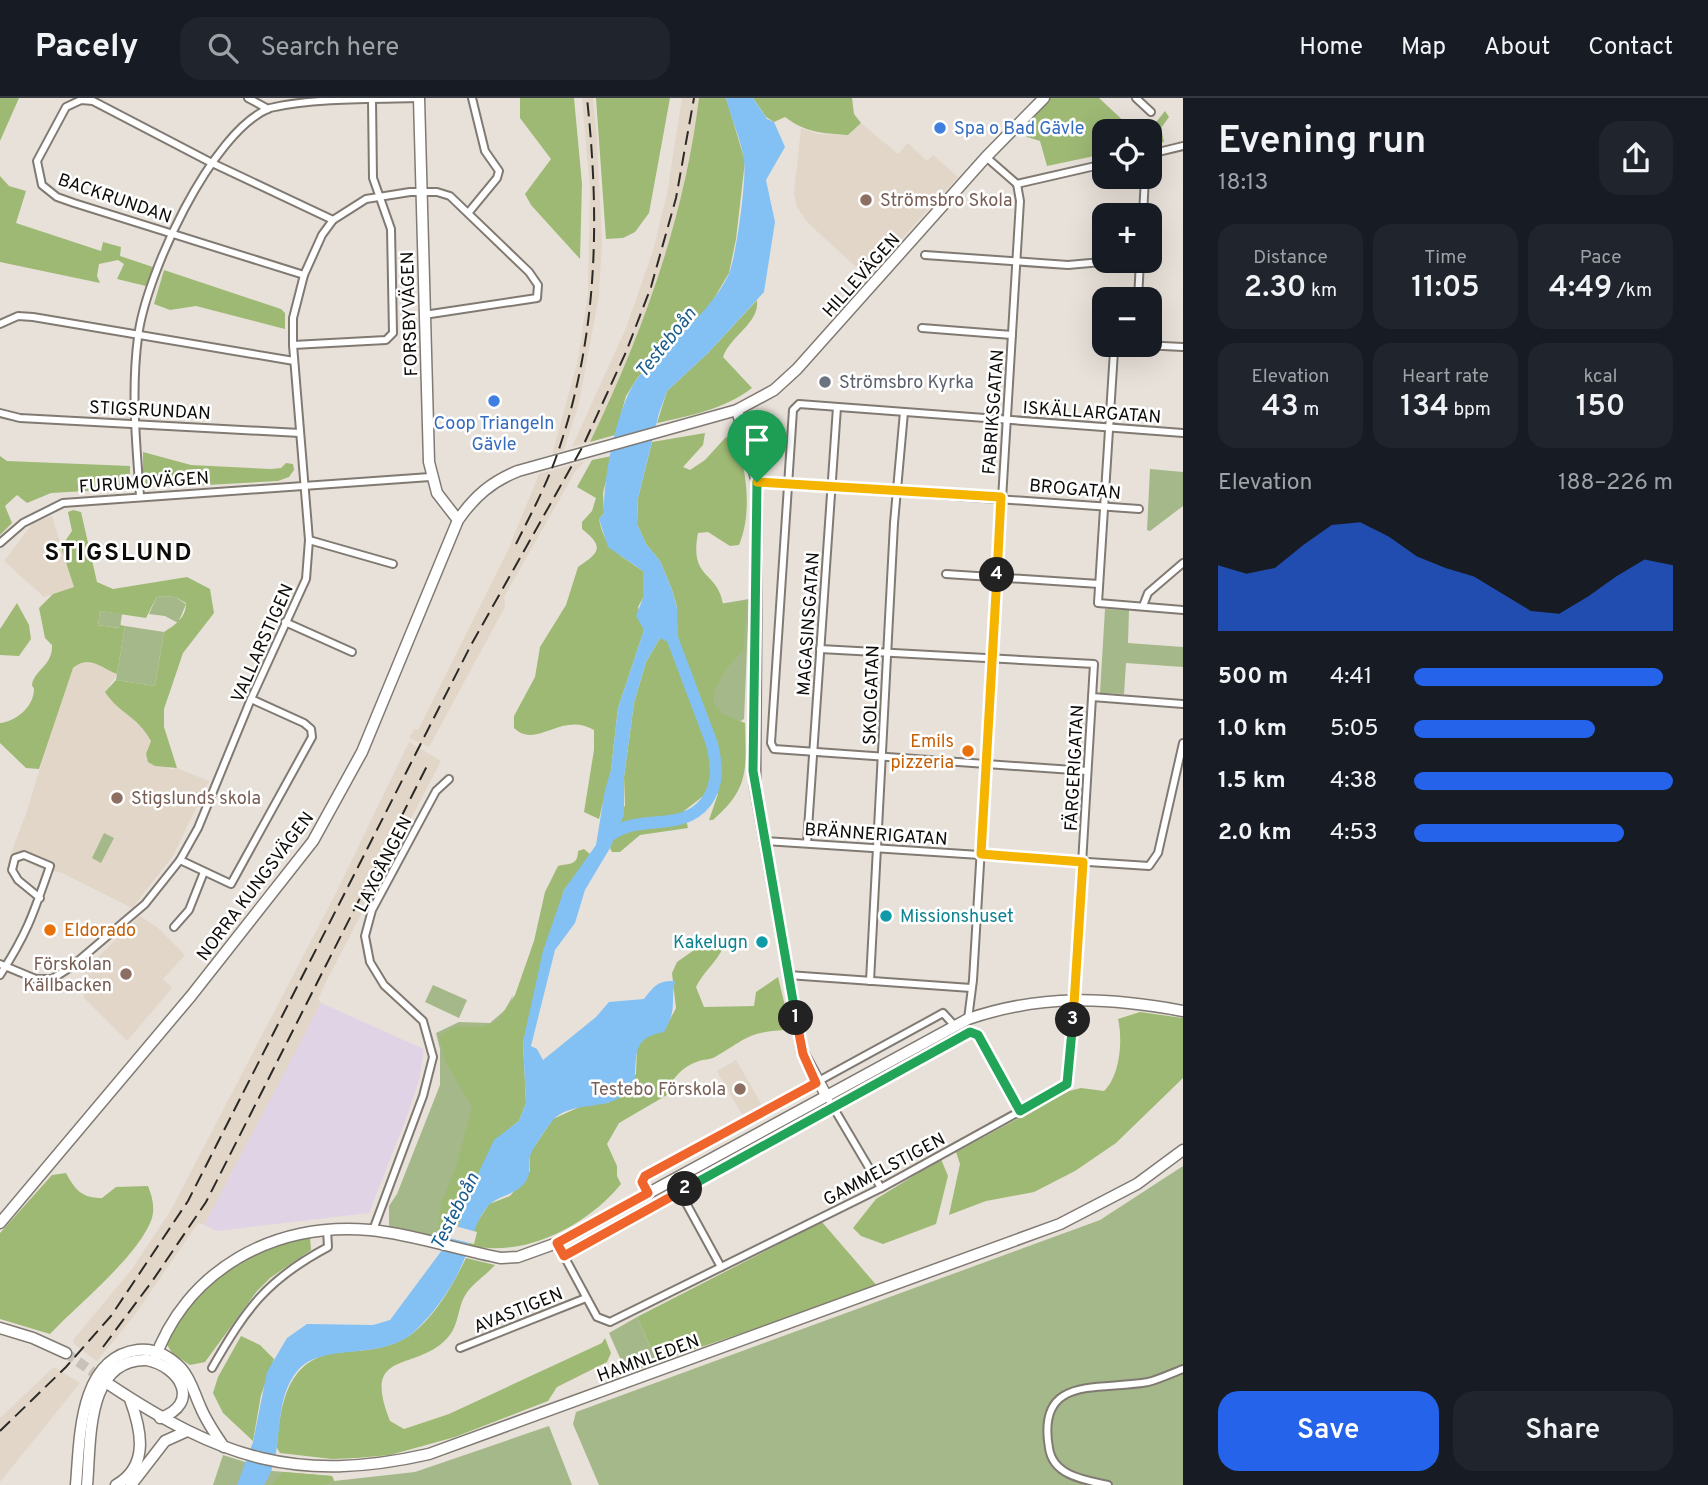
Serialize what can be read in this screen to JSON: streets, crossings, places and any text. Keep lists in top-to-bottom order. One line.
{"streets":{"street":["BACKRUNDAN","HILLEVÄGEN","FORSBYVÄGEN","STIGSRUNDAN","FABRIKSGATAN","ISKÄLLARGATAN","FURUMOVÄGEN","BROGATAN","MAGASINSGATAN","VALLARSTIGEN","SKOLGATAN","FÄRGERIGATAN","BRÄNNERIGATAN","LAXGÅNGEN","NORRA KUNGSVÄGEN","GAMMELSTIGEN","AVASTIGEN","HAMNLEDEN"]},"crossings":[["BACKRUNDAN","VALLARSTIGEN"],["HILLEVÄGEN","FORSBYVÄGEN"],["HILLEVÄGEN","NORRA KUNGSVÄGEN"],["FORSBYVÄGEN","FURUMOVÄGEN"],["FORSBYVÄGEN","NORRA KUNGSVÄGEN"],["STIGSRUNDAN","VALLARSTIGEN"],["FABRIKSGATAN","ISKÄLLARGATAN"],["FABRIKSGATAN","BROGATAN"],["FABRIKSGATAN","FÄRGERIGATAN"],["FABRIKSGATAN","BRÄNNERIGATAN"],["ISKÄLLARGATAN","MAGASINSGATAN"],["ISKÄLLARGATAN","SKOLGATAN"],["FURUMOVÄGEN","VALLARSTIGEN"],["BROGATAN","MAGASINSGATAN"],["BROGATAN","SKOLGATAN"],["MAGASINSGATAN","BRÄNNERIGATAN"],["SKOLGATAN","BRÄNNERIGATAN"],["FÄRGERIGATAN","BRÄNNERIGATAN"],["FÄRGERIGATAN","GAMMELSTIGEN"],["GAMMELSTIGEN","AVASTIGEN"]],"districts":["STIGSLUND"],"water":["Testeboån"],"places":["Spa o Bad Gävle","Strömsbro Skola","Strömsbro Kyrka","Coop Triangeln Gävle","Emils pizzeria","Stigslunds skola","Missionshuset","Eldorado","Kakelugn","Förskolan Källbacken","Testebo Förskola"],"page":{"header":"Pacely","search":"Search here","nav":["Home","Map","About","Contact"],"heading":["Evening run","18:13"],"map_buttons":["+","−"],"stats":[["Distance","2.30 km"],["Time","11:05"],["Pace","4:49 /km"],["Elevation","43 m"],["Heart rate","134 bpm"],["kcal","150"]],"chart":["Elevation","188–226 m"],"pins":["4","1","3","2"],"list":[{"name":"500 m","note":"4:41"},{"name":"1.0 km","note":"5:05"},{"name":"1.5 km","note":"4:38"},{"name":"2.0 km","note":"4:53"}],"buttons":["Save","Share"]}}
